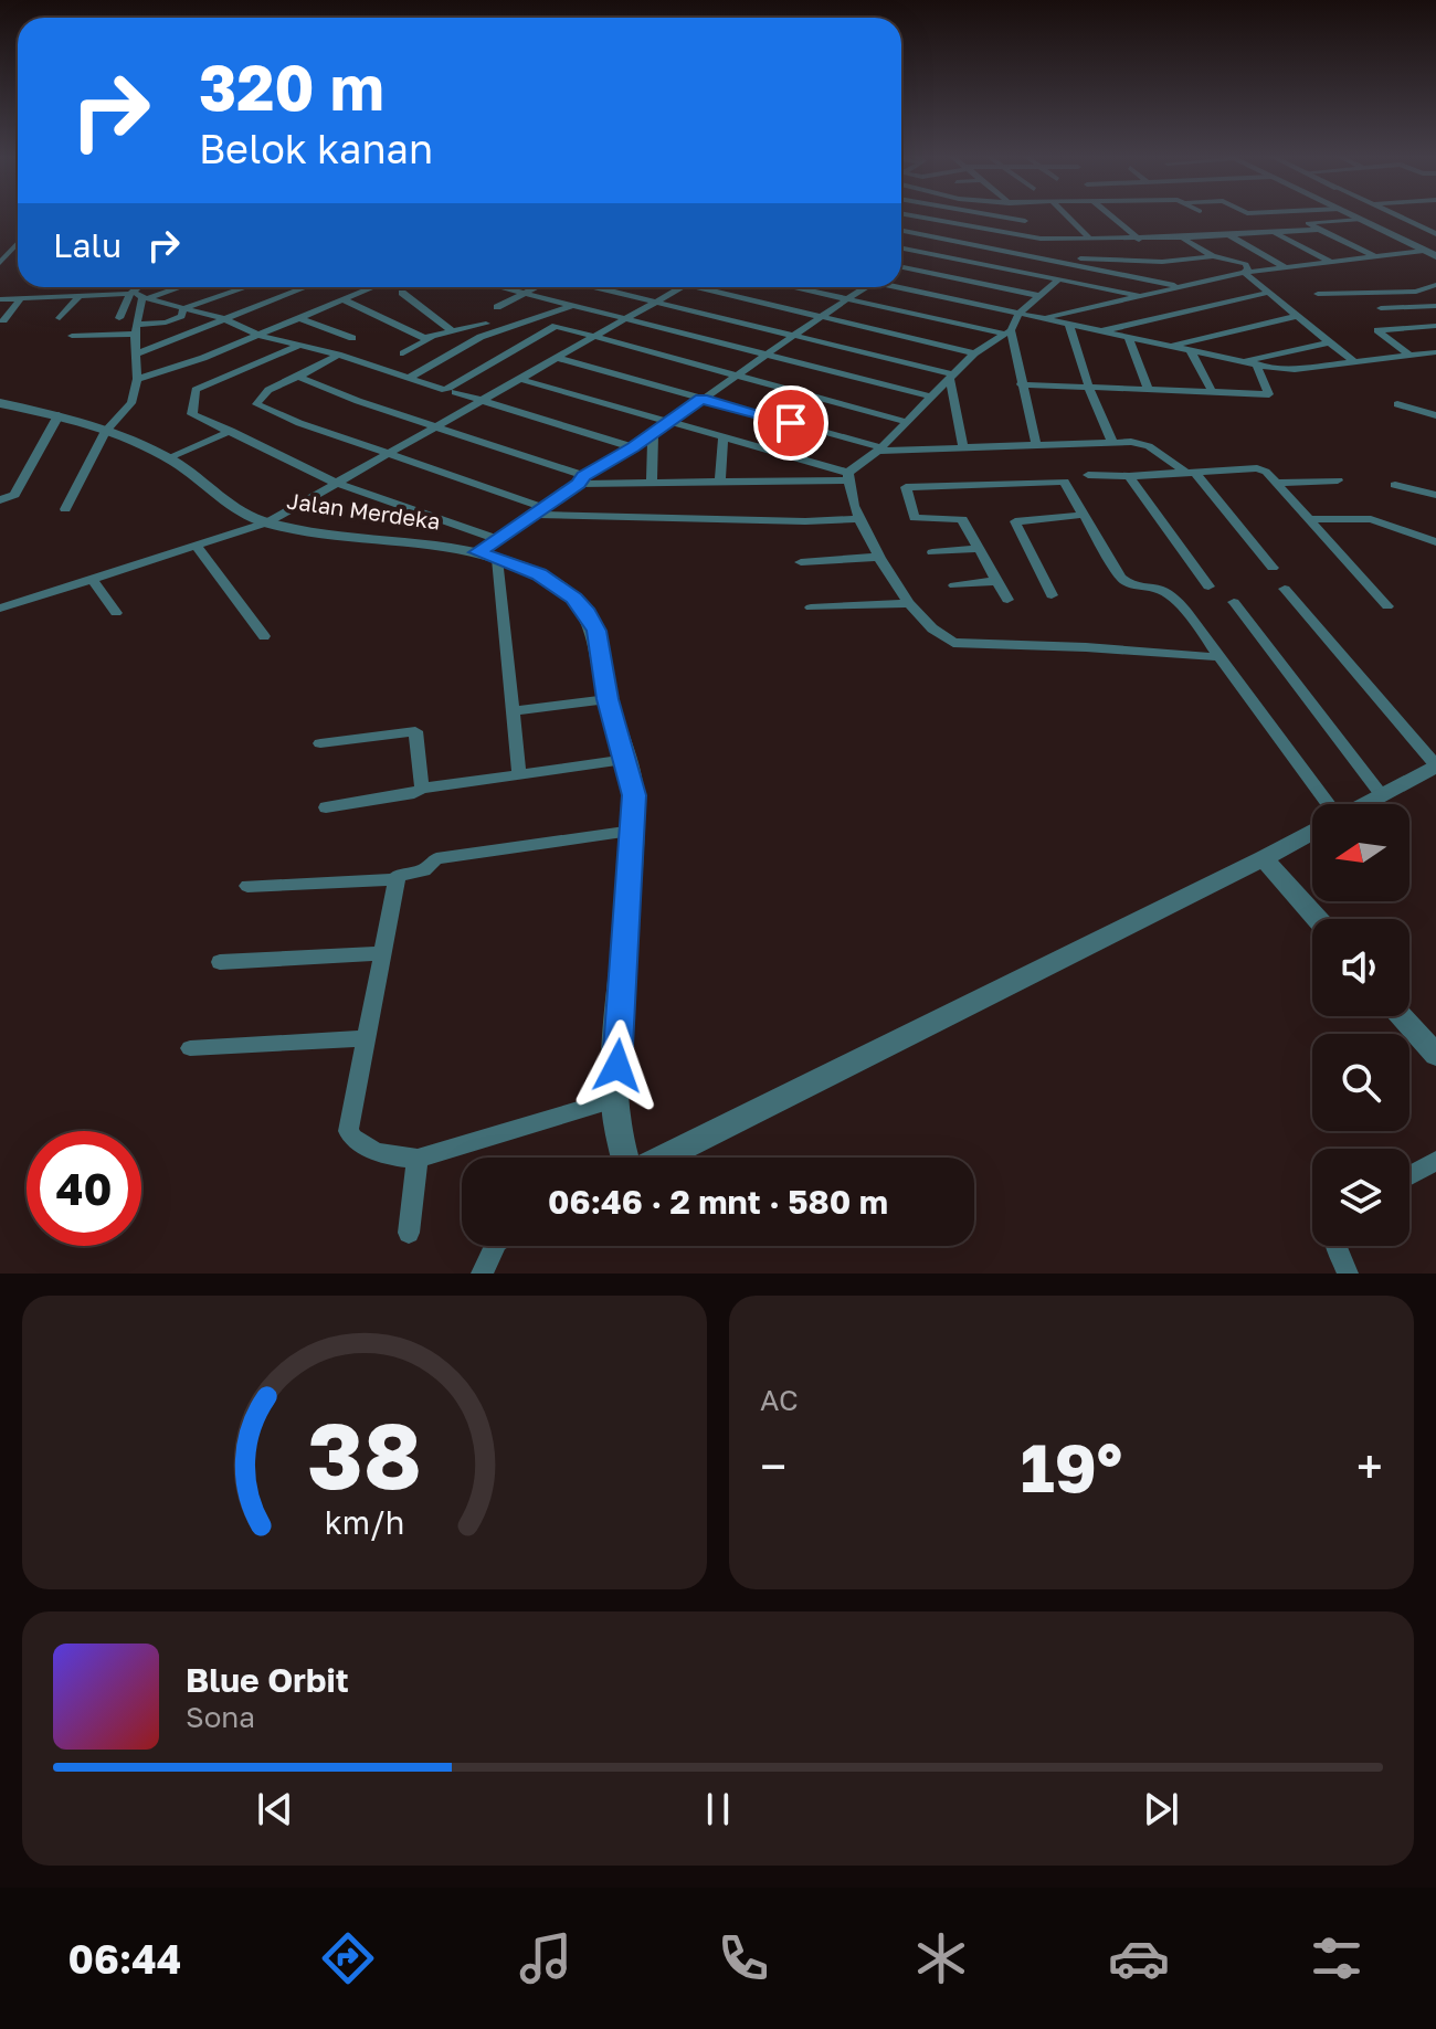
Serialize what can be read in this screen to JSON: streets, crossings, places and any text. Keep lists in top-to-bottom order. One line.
{"streets":{"street":["Jalan Merdeka"]},"north":"left","page":{"turn":["320 m","Belok kanan"],"then":"Lalu","limit":"40","trip":"06:46 · 2 mnt · 580 m","tile":"AC","heat":["−","19°","+"],"song":["Blue Orbit","Sona"],"tabs":"06:44","gauge":["38","km/h"]}}
